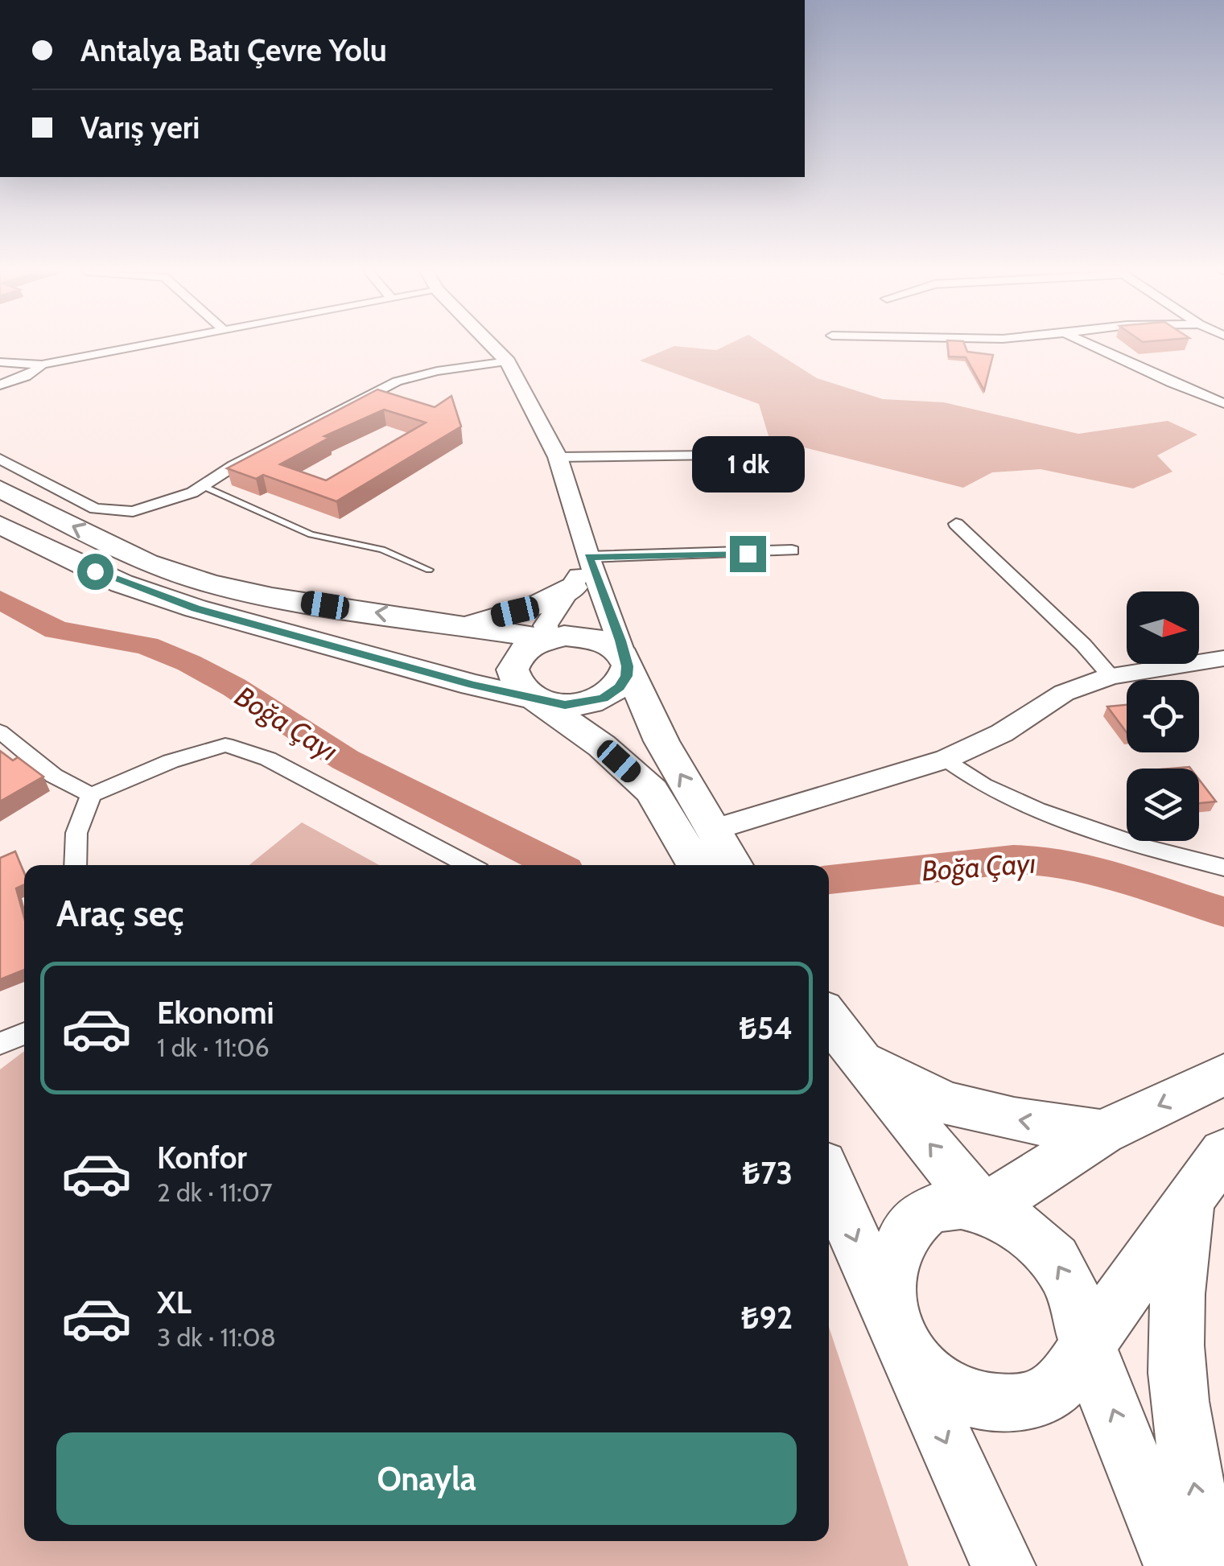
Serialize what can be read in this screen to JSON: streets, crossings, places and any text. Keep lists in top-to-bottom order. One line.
{"water":["Boğa Çayı"],"north":"right","page":{"banner":["Antalya Batı Çevre Yolu","Varış yeri"],"bubble":"1 dk","heading":"Araç seç","list":[{"name":"Ekonomi","note":"1 dk · 11:06","value":"₺54"},{"name":"Konfor","note":"2 dk · 11:07","value":"₺73"},{"name":"XL","note":"3 dk · 11:08","value":"₺92"}],"buttons":"Onayla"}}
